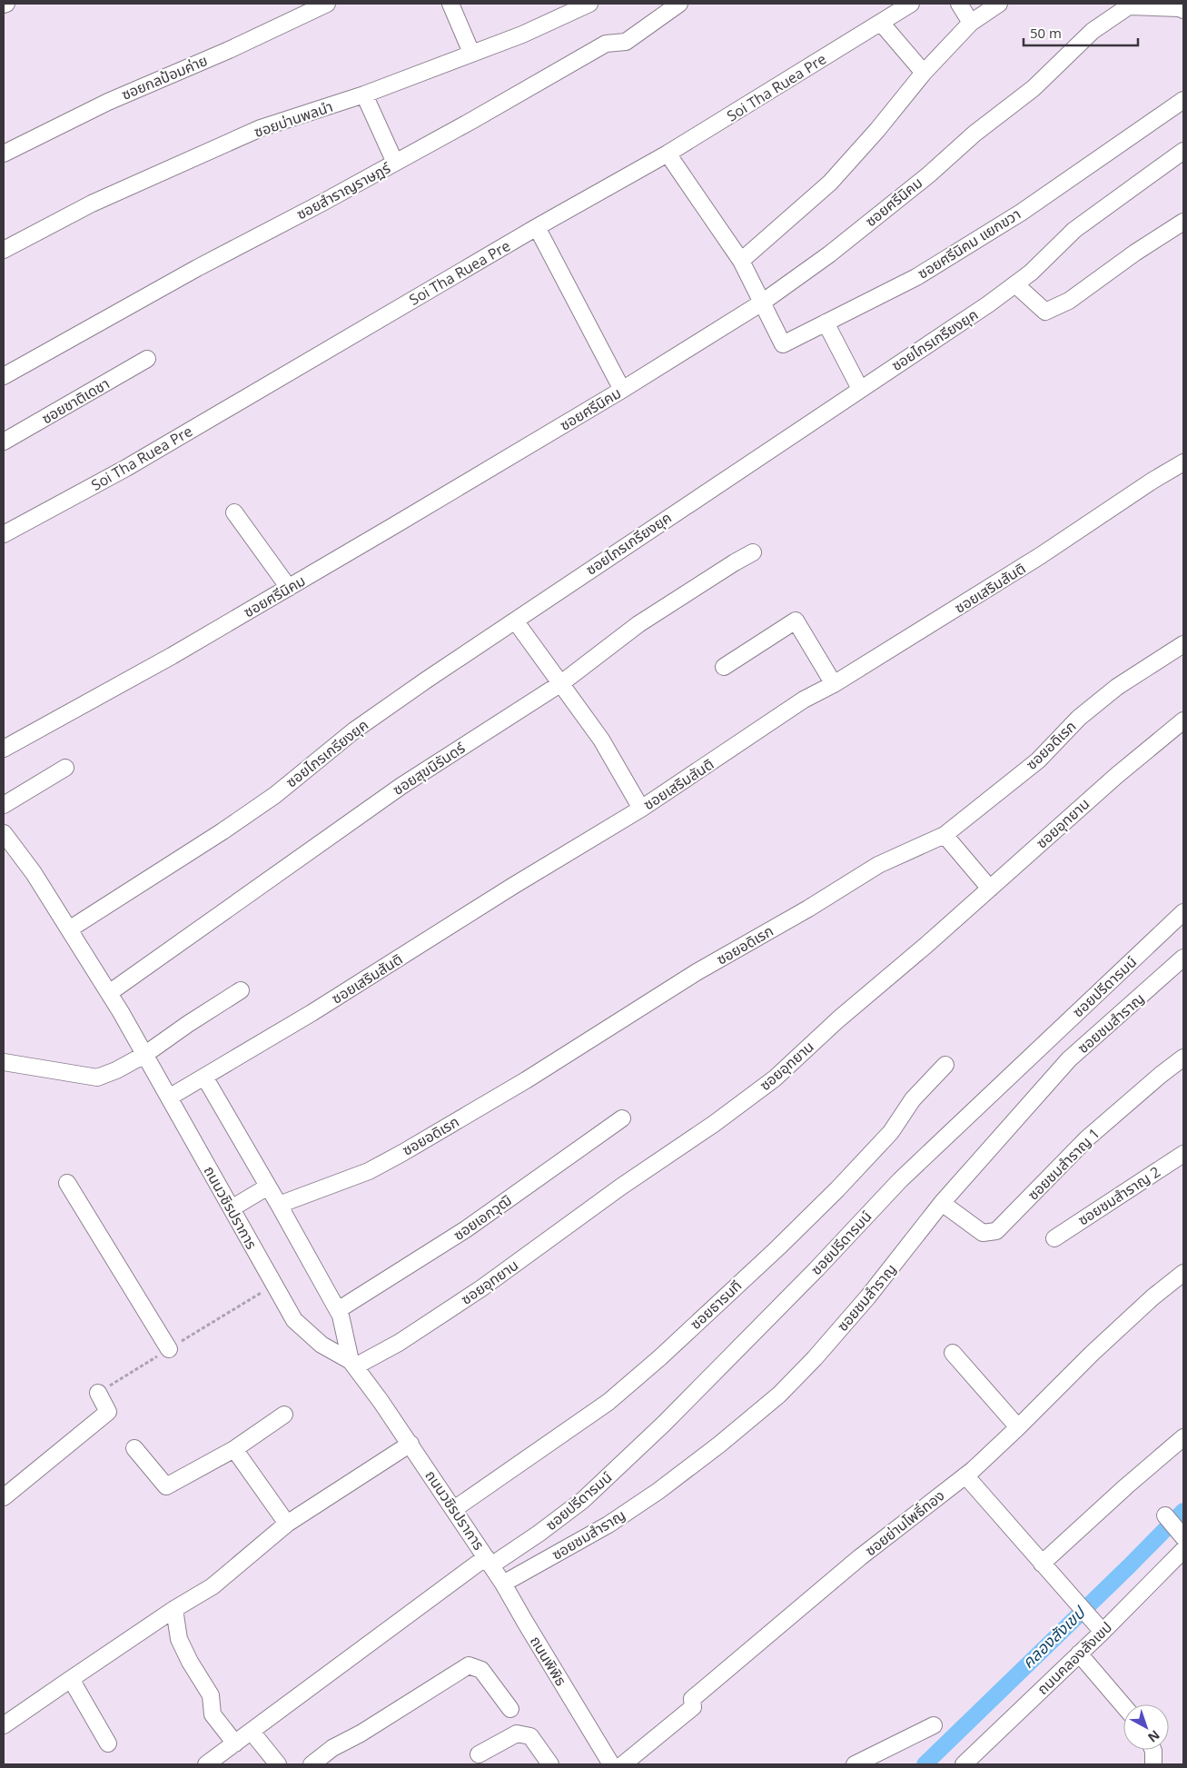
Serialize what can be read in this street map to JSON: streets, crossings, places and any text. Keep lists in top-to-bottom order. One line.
{"streets":{"street":["ซอยกลป้อมค่าย","Soi Tha Ruea Pre","ซอยบ่านพลนำ","ซอยสำราญราษฎร์","ซอยศรีนิคม","ซอยศรีนิคม แยกขวา","ซอยไกรเกรียงยุค","ซอยชาติเดชา","ซอยเสริมสันติ","ซอยอดิเรก","ซอยสุขนิรันดร์","ซอยอุทยาน","ซอยปรีดารมน์","ซอยชมสำราญ","ซอยชมสำราญ 1","ซอยชมสำราญ 2","ถนนวชิรปราการ","ซอยเอกวุฒิ","ซอยธารนที","ซอยย่านโพธิ์ทอง","ถนนคลองสังเขป","ถนนพิพิธ"]},"crossings":[["ซอยศรีนิคม","ซอยศรีนิคม แยกขวา"],["ซอยไกรเกรียงยุค","ถนนวชิรปราการ"],["ซอยเสริมสันติ","ถนนวชิรปราการ"],["ซอยสุขนิรันดร์","ถนนวชิรปราการ"],["ซอยอุทยาน","ถนนวชิรปราการ"],["ซอยปรีดารมน์","ถนนวชิรปราการ"],["ซอยปรีดารมน์","ถนนพิพิธ"],["ซอยชมสำราญ","ซอยชมสำราญ 1"],["ซอยชมสำราญ","ถนนพิพิธ"],["ถนนวชิรปราการ","ซอยธารนที"],["ถนนวชิรปราการ","ถนนพิพิธ"]],"water":["คลองสังเขป"],"scale_bar":"50 m","north":"bottom right"}
